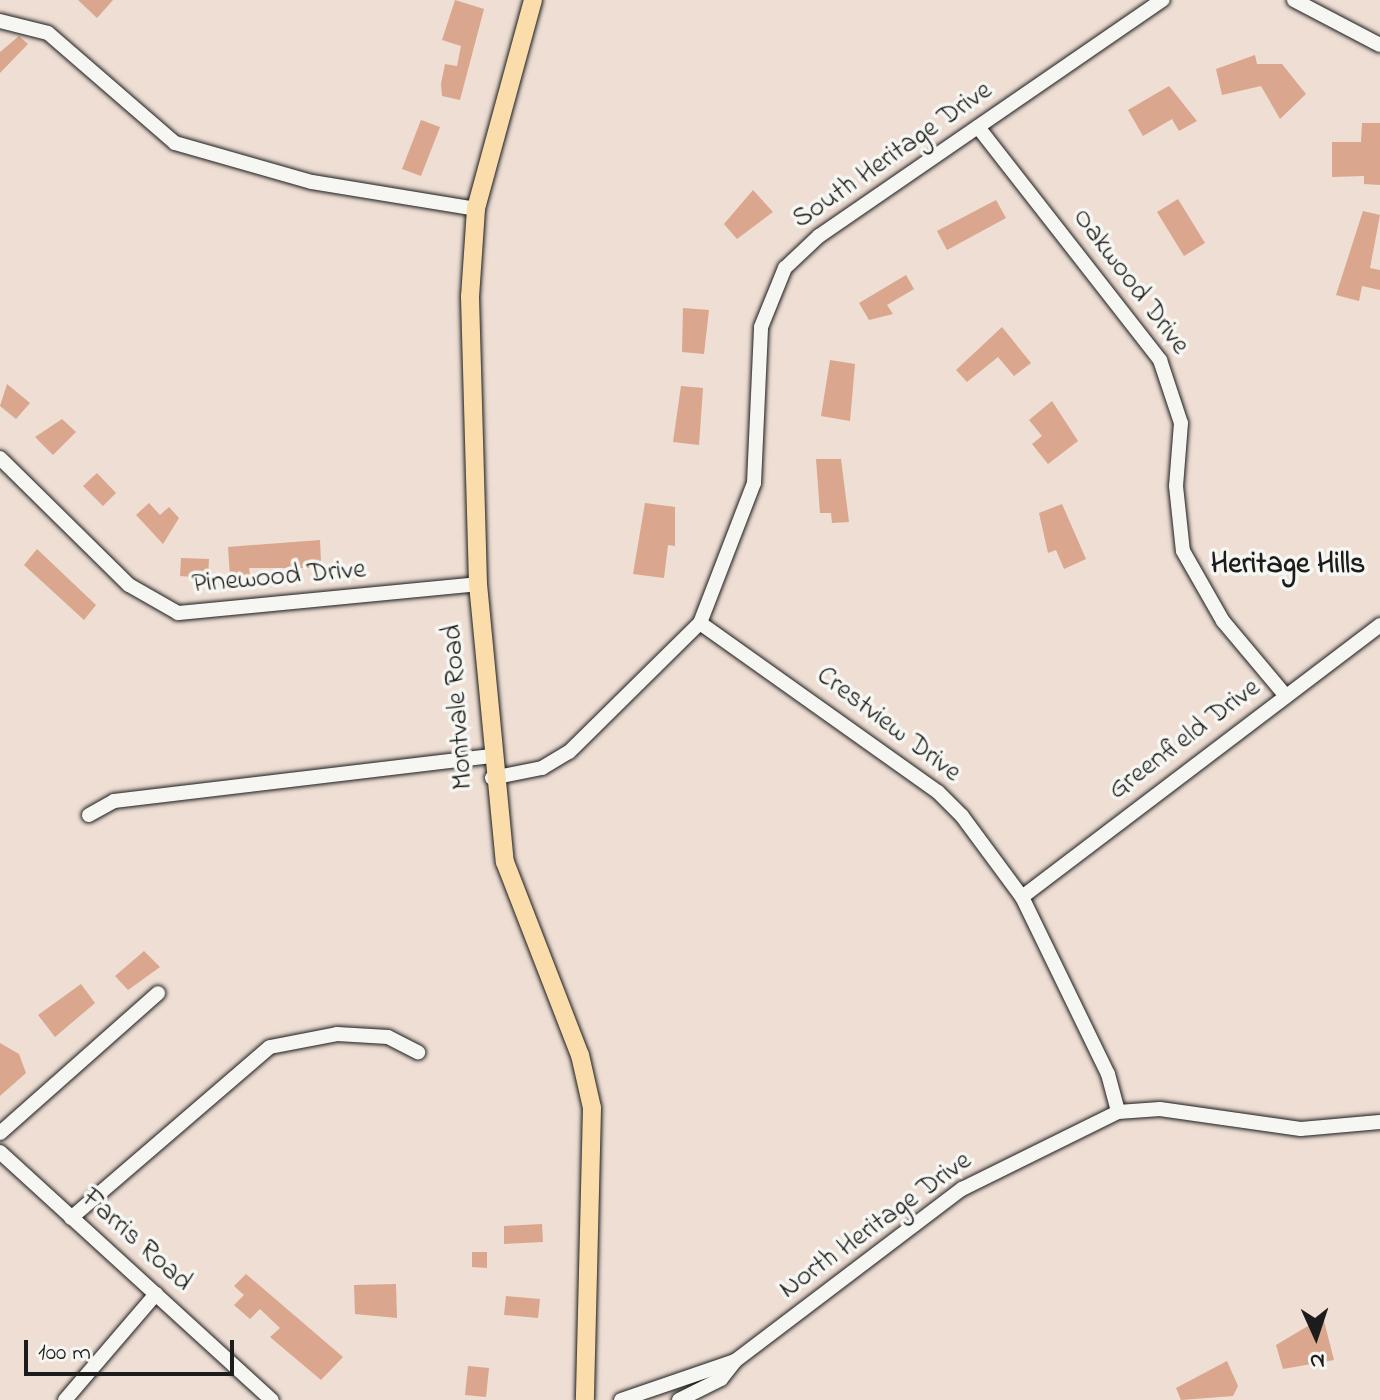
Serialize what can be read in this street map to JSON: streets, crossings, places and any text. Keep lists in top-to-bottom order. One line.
{"streets":{"main road":["Montvale Road"],"street":["South Heritage Drive","Oakwood Drive","Pinewood Drive","Crestview Drive","Greenfield Drive","North Heritage Drive","Farris Road"]},"crossings":[["South Heritage Drive","Oakwood Drive"],["South Heritage Drive","Montvale Road"],["South Heritage Drive","Crestview Drive"],["Oakwood Drive","Greenfield Drive"],["Pinewood Drive","Montvale Road"],["Crestview Drive","Greenfield Drive"],["Crestview Drive","North Heritage Drive"]],"districts":["Heritage Hills"],"scale_bar":"100 m","north":"bottom"}
